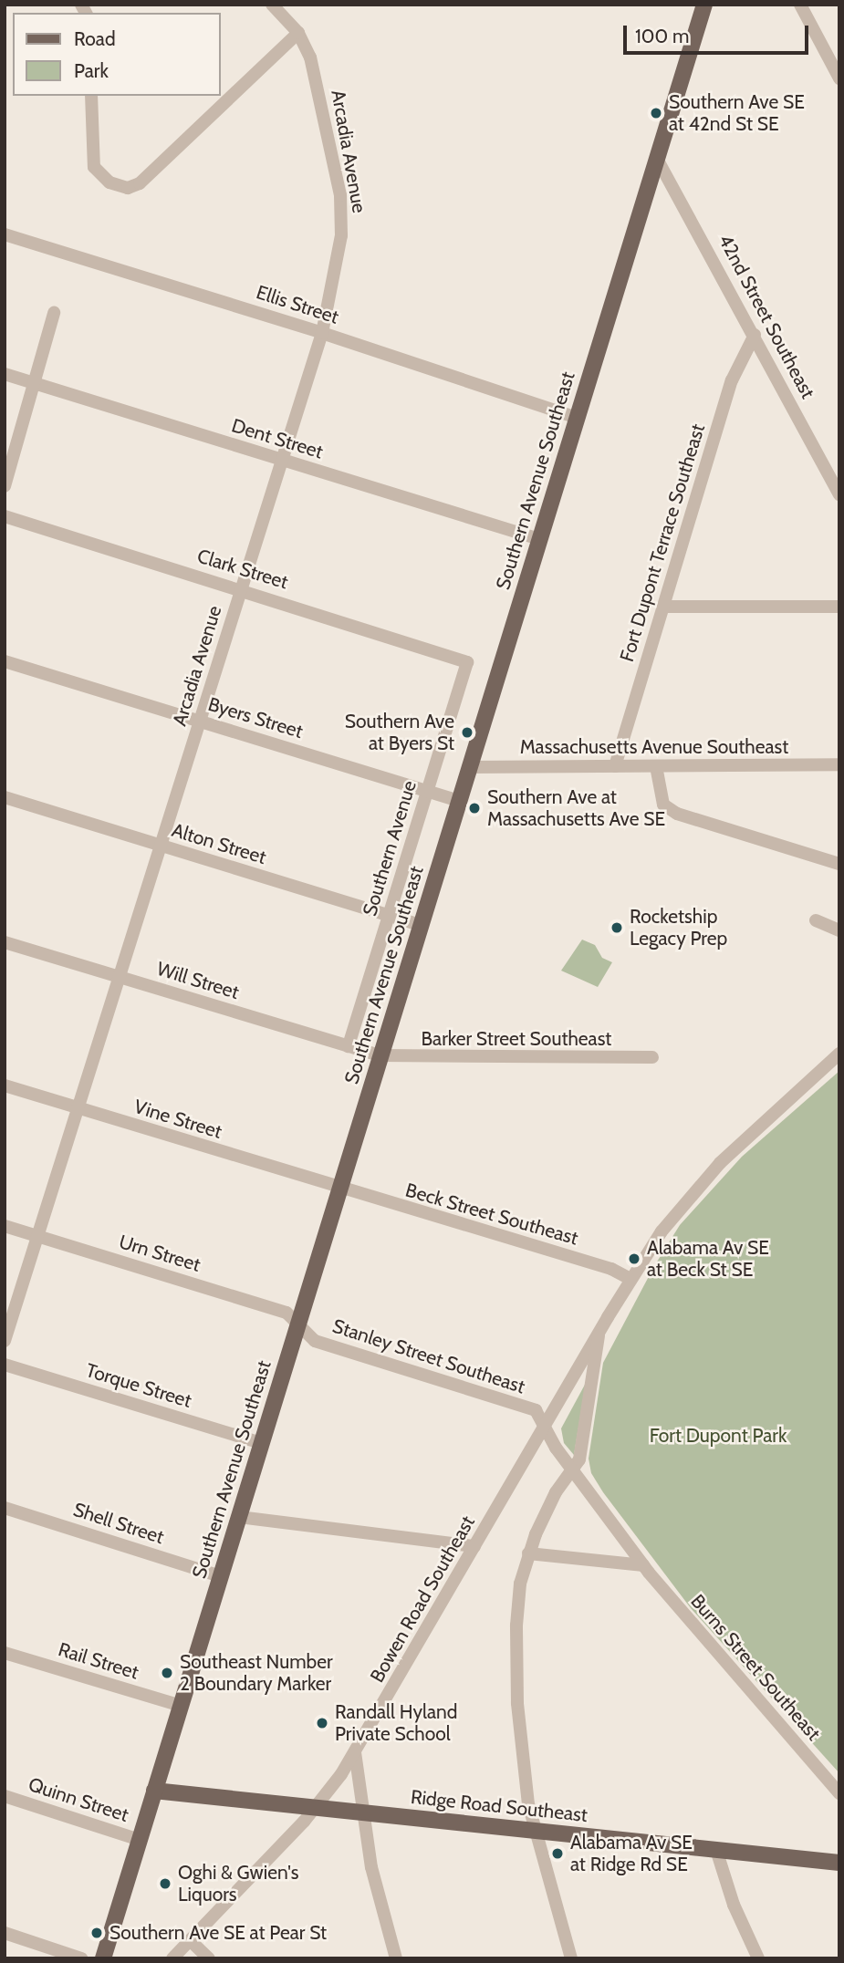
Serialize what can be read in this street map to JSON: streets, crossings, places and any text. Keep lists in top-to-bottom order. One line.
{"streets":{"main road":["Southern Avenue Southeast","Ridge Road Southeast"],"street":["Arcadia Avenue","Ellis Street","42nd Street Southeast","Dent Street","Fort Dupont Terrace Southeast","Clark Street","Byers Street","Massachusetts Avenue Southeast","Alton Street","Southern Avenue","Will Street","Barker Street Southeast","Vine Street","Beck Street Southeast","Urn Street","Stanley Street Southeast","Torque Street","Shell Street","Bowen Road Southeast","Rail Street","Burns Street Southeast","Quinn Street"]},"crossings":[["Arcadia Avenue","Ellis Street"],["Arcadia Avenue","Dent Street"],["Arcadia Avenue","Clark Street"],["Arcadia Avenue","Byers Street"],["Arcadia Avenue","Alton Street"],["Arcadia Avenue","Will Street"],["Arcadia Avenue","Vine Street"],["Arcadia Avenue","Urn Street"],["Ellis Street","Southern Avenue Southeast"],["42nd Street Southeast","Southern Avenue Southeast"],["42nd Street Southeast","Fort Dupont Terrace Southeast"],["Dent Street","Southern Avenue Southeast"],["Southern Avenue Southeast","Byers Street"],["Southern Avenue Southeast","Massachusetts Avenue Southeast"],["Southern Avenue Southeast","Alton Street"],["Southern Avenue Southeast","Will Street"],["Southern Avenue Southeast","Barker Street Southeast"],["Southern Avenue Southeast","Vine Street"],["Southern Avenue Southeast","Beck Street Southeast"],["Southern Avenue Southeast","Urn Street"],["Southern Avenue Southeast","Stanley Street Southeast"],["Southern Avenue Southeast","Torque Street"],["Southern Avenue Southeast","Shell Street"],["Southern Avenue Southeast","Rail Street"],["Southern Avenue Southeast","Quinn Street"],["Southern Avenue Southeast","Ridge Road Southeast"],["Fort Dupont Terrace Southeast","Massachusetts Avenue Southeast"],["Clark Street","Southern Avenue"],["Byers Street","Southern Avenue"],["Alton Street","Southern Avenue"],["Southern Avenue","Will Street"],["Will Street","Barker Street Southeast"],["Vine Street","Beck Street Southeast"],["Beck Street Southeast","Bowen Road Southeast"],["Urn Street","Stanley Street Southeast"],["Stanley Street Southeast","Bowen Road Southeast"],["Stanley Street Southeast","Burns Street Southeast"],["Bowen Road Southeast","Burns Street Southeast"],["Bowen Road Southeast","Ridge Road Southeast"]],"parks":["Fort Dupont Park"],"places":["Southern Ave SE at 42nd St SE","Southern Ave at Byers St","Southern Ave at Massachusetts Ave SE","Rocketship Legacy Prep","Alabama Av SE at Beck St SE","Southeast Number 2 Boundary Marker","Randall Hyland Private School","Alabama Av SE at Ridge Rd SE","Oghi & Gwien's Liquors","Southern Ave SE at Pear St"],"legend":["Road","Park"],"scale_bar":"100 m"}
